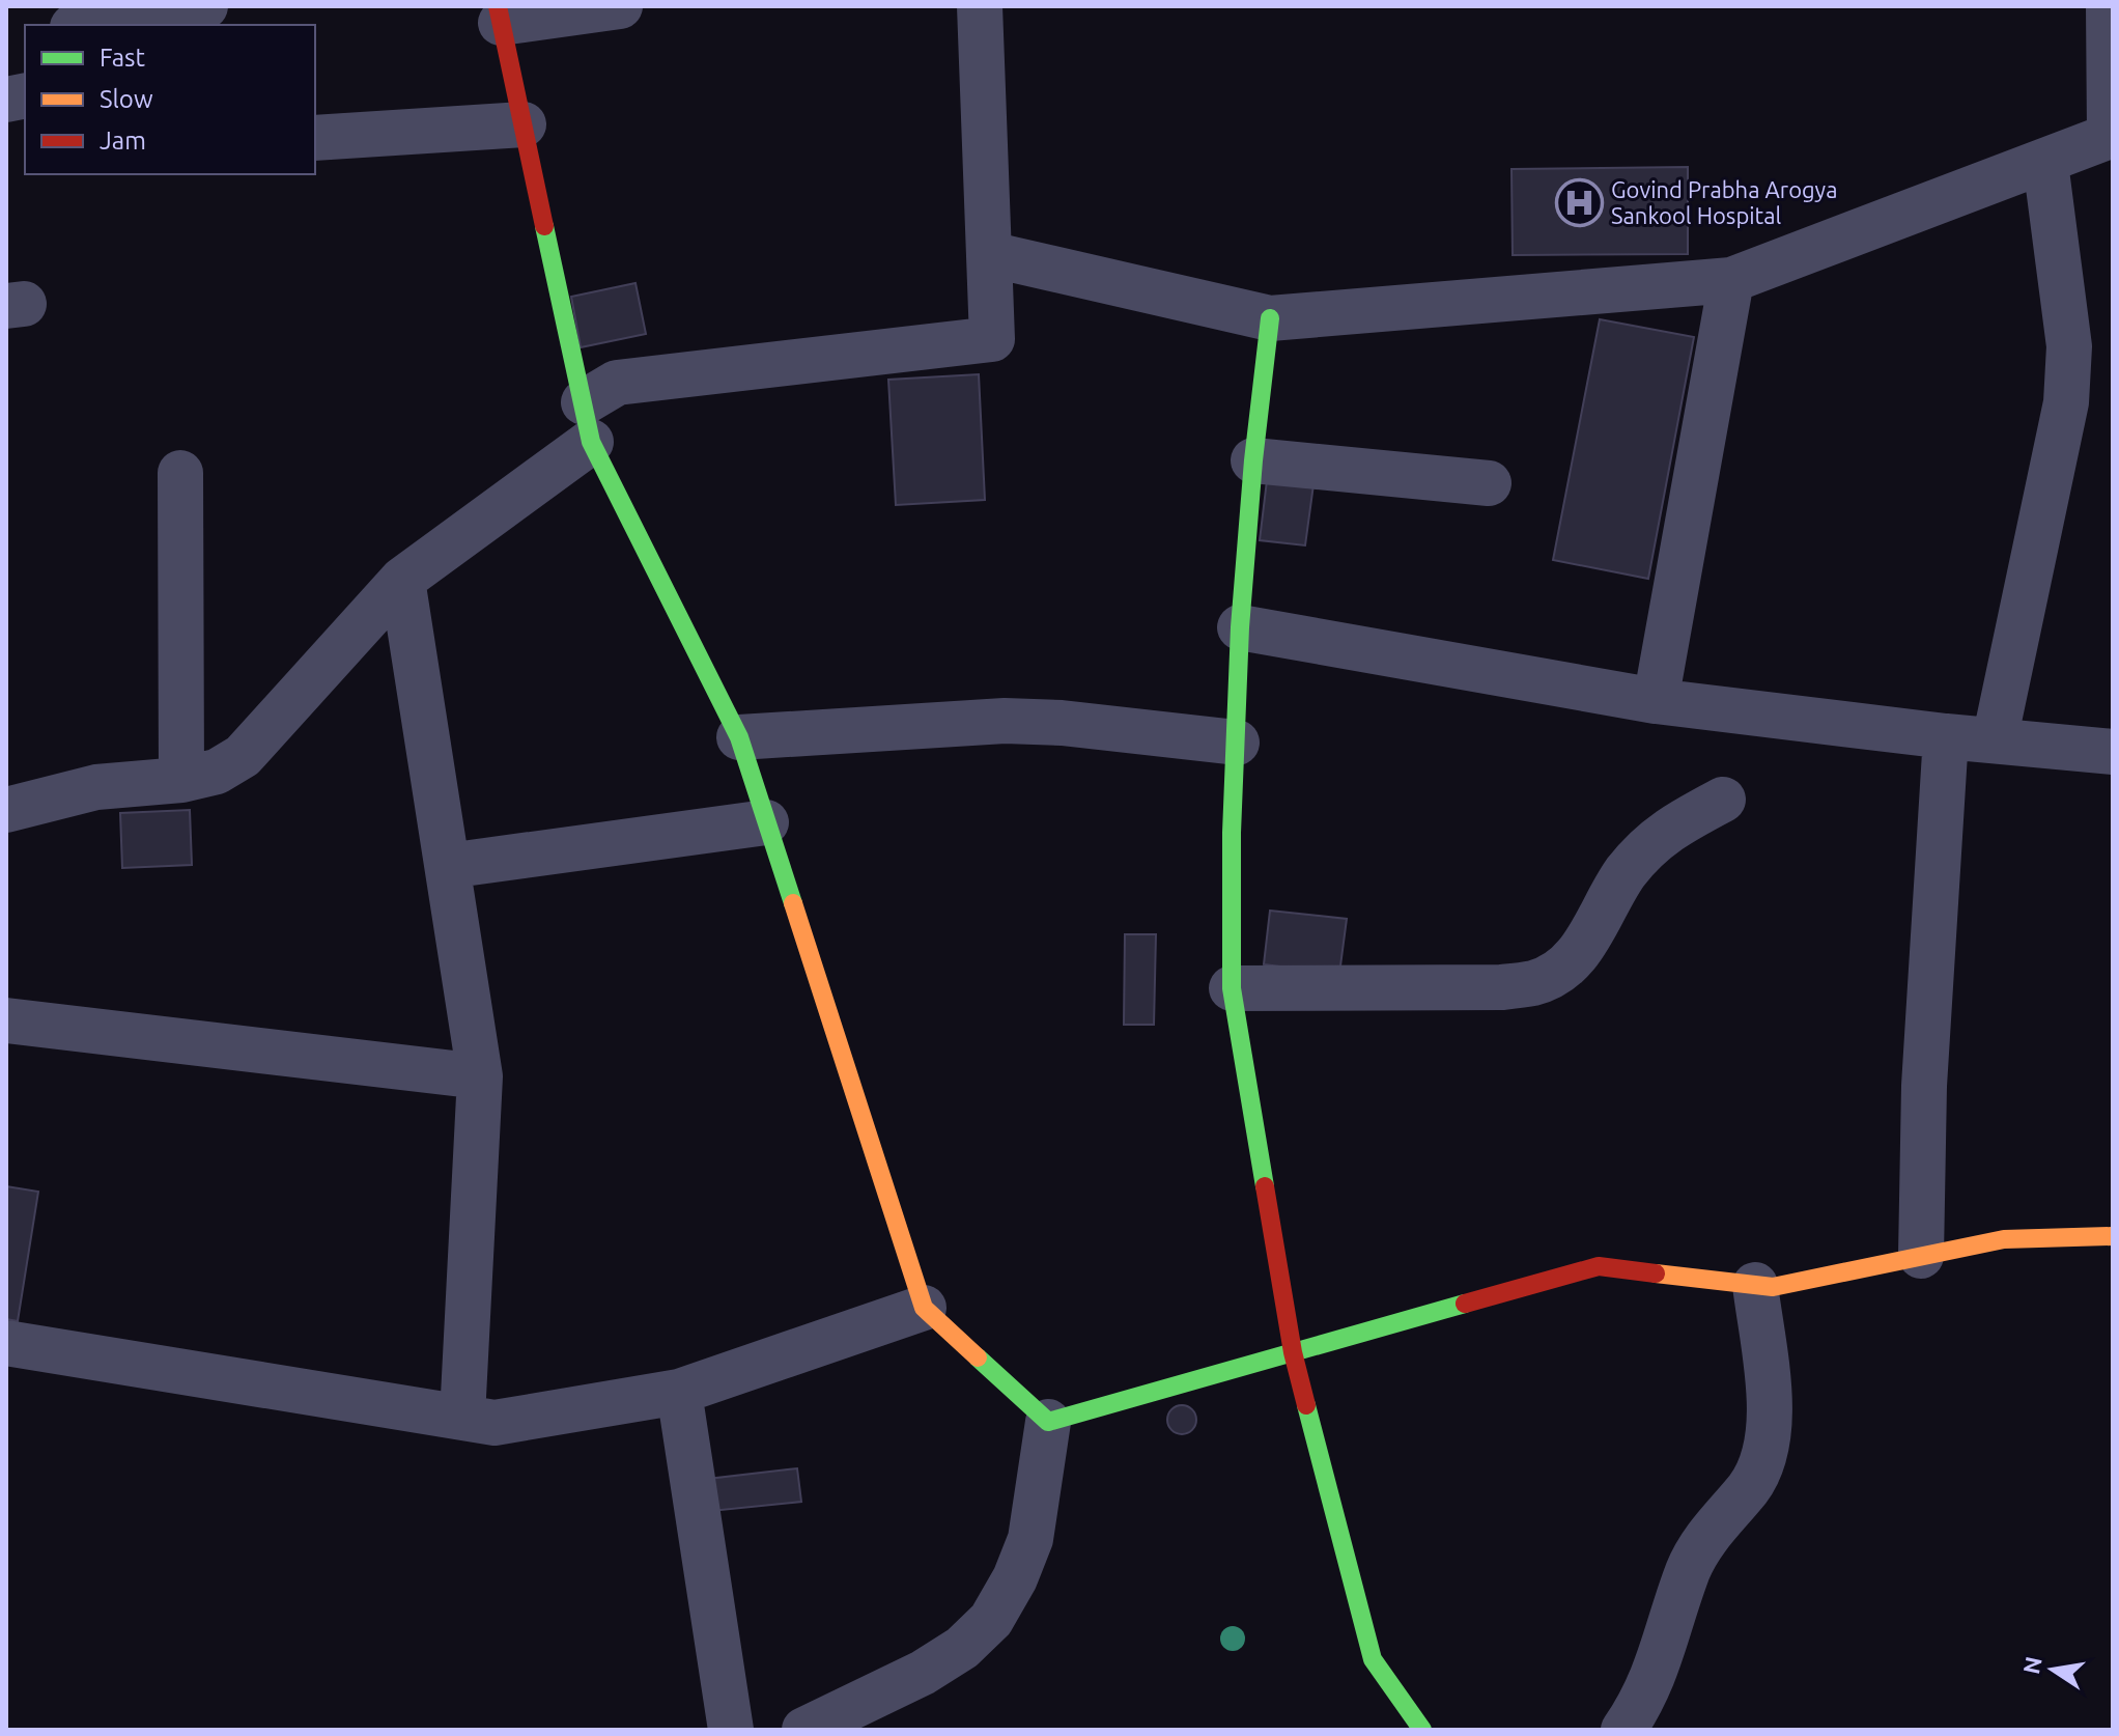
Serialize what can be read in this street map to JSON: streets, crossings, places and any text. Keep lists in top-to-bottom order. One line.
{"places":{"hospital":["Govind Prabha Arogya Sankool Hospital"]},"legend":["Fast","Slow","Jam"],"north":"left"}
